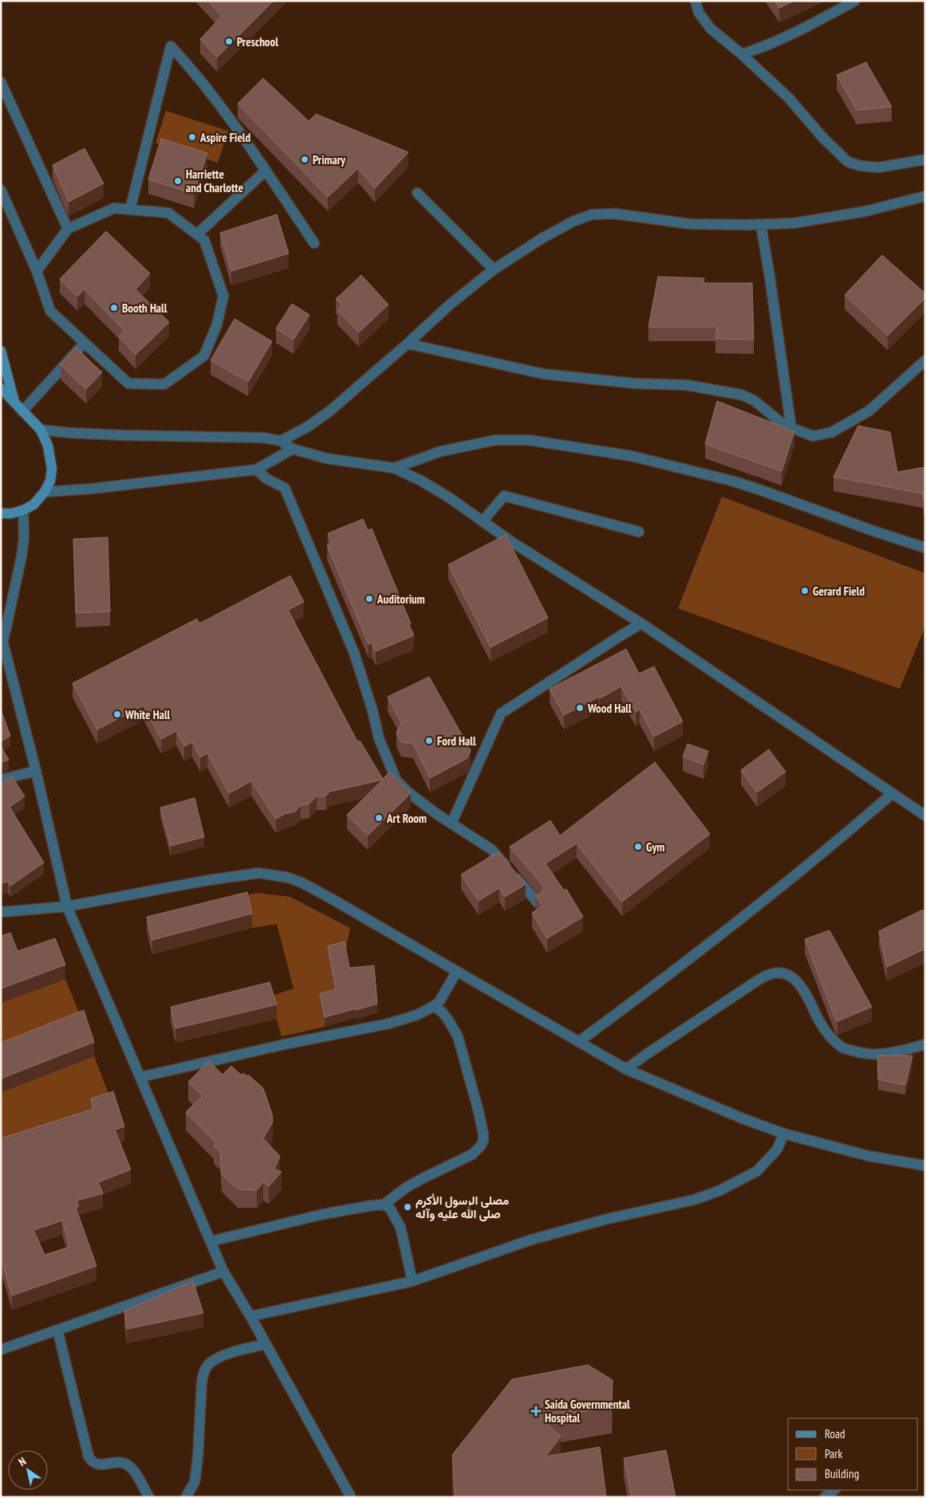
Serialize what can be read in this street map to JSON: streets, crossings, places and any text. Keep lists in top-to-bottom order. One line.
{"places":{"other":["Preschool","Aspire Field","Primary","Harriette and Charlotte","Booth Hall","Gerard Field","Auditorium","Wood Hall","White Hall","Ford Hall","Art Room","Gym","مصلى الرسول الأكرم صلى الله عليه وآله"],"health":["Saida Governmental Hospital"]},"legend":["Road","Park","Building"],"north":"top left"}
